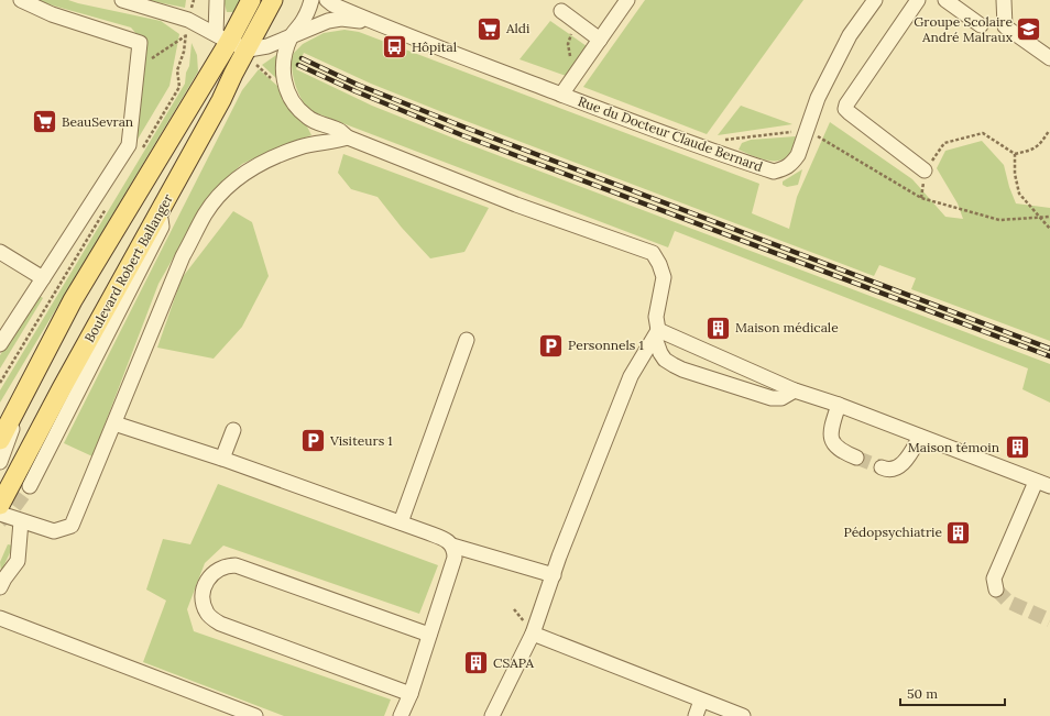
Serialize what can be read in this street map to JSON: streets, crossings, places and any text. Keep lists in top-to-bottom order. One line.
{"streets":{"main road":["Boulevard Robert Ballanger"],"street":["Rue du Docteur Claude Bernard"]},"crossings":[["Rue du Docteur Claude Bernard","Boulevard Robert Ballanger"]],"places":{"supermarket":["Aldi","BeauSevran"],"school or university":["Groupe Scolaire André Malraux"],"bus stop":["Hôpital"],"building":["Maison médicale","Maison témoin","Pédopsychiatrie","CSAPA"],"parking":["Personnels 1","Visiteurs 1"]},"scale_bar":"50 m"}
